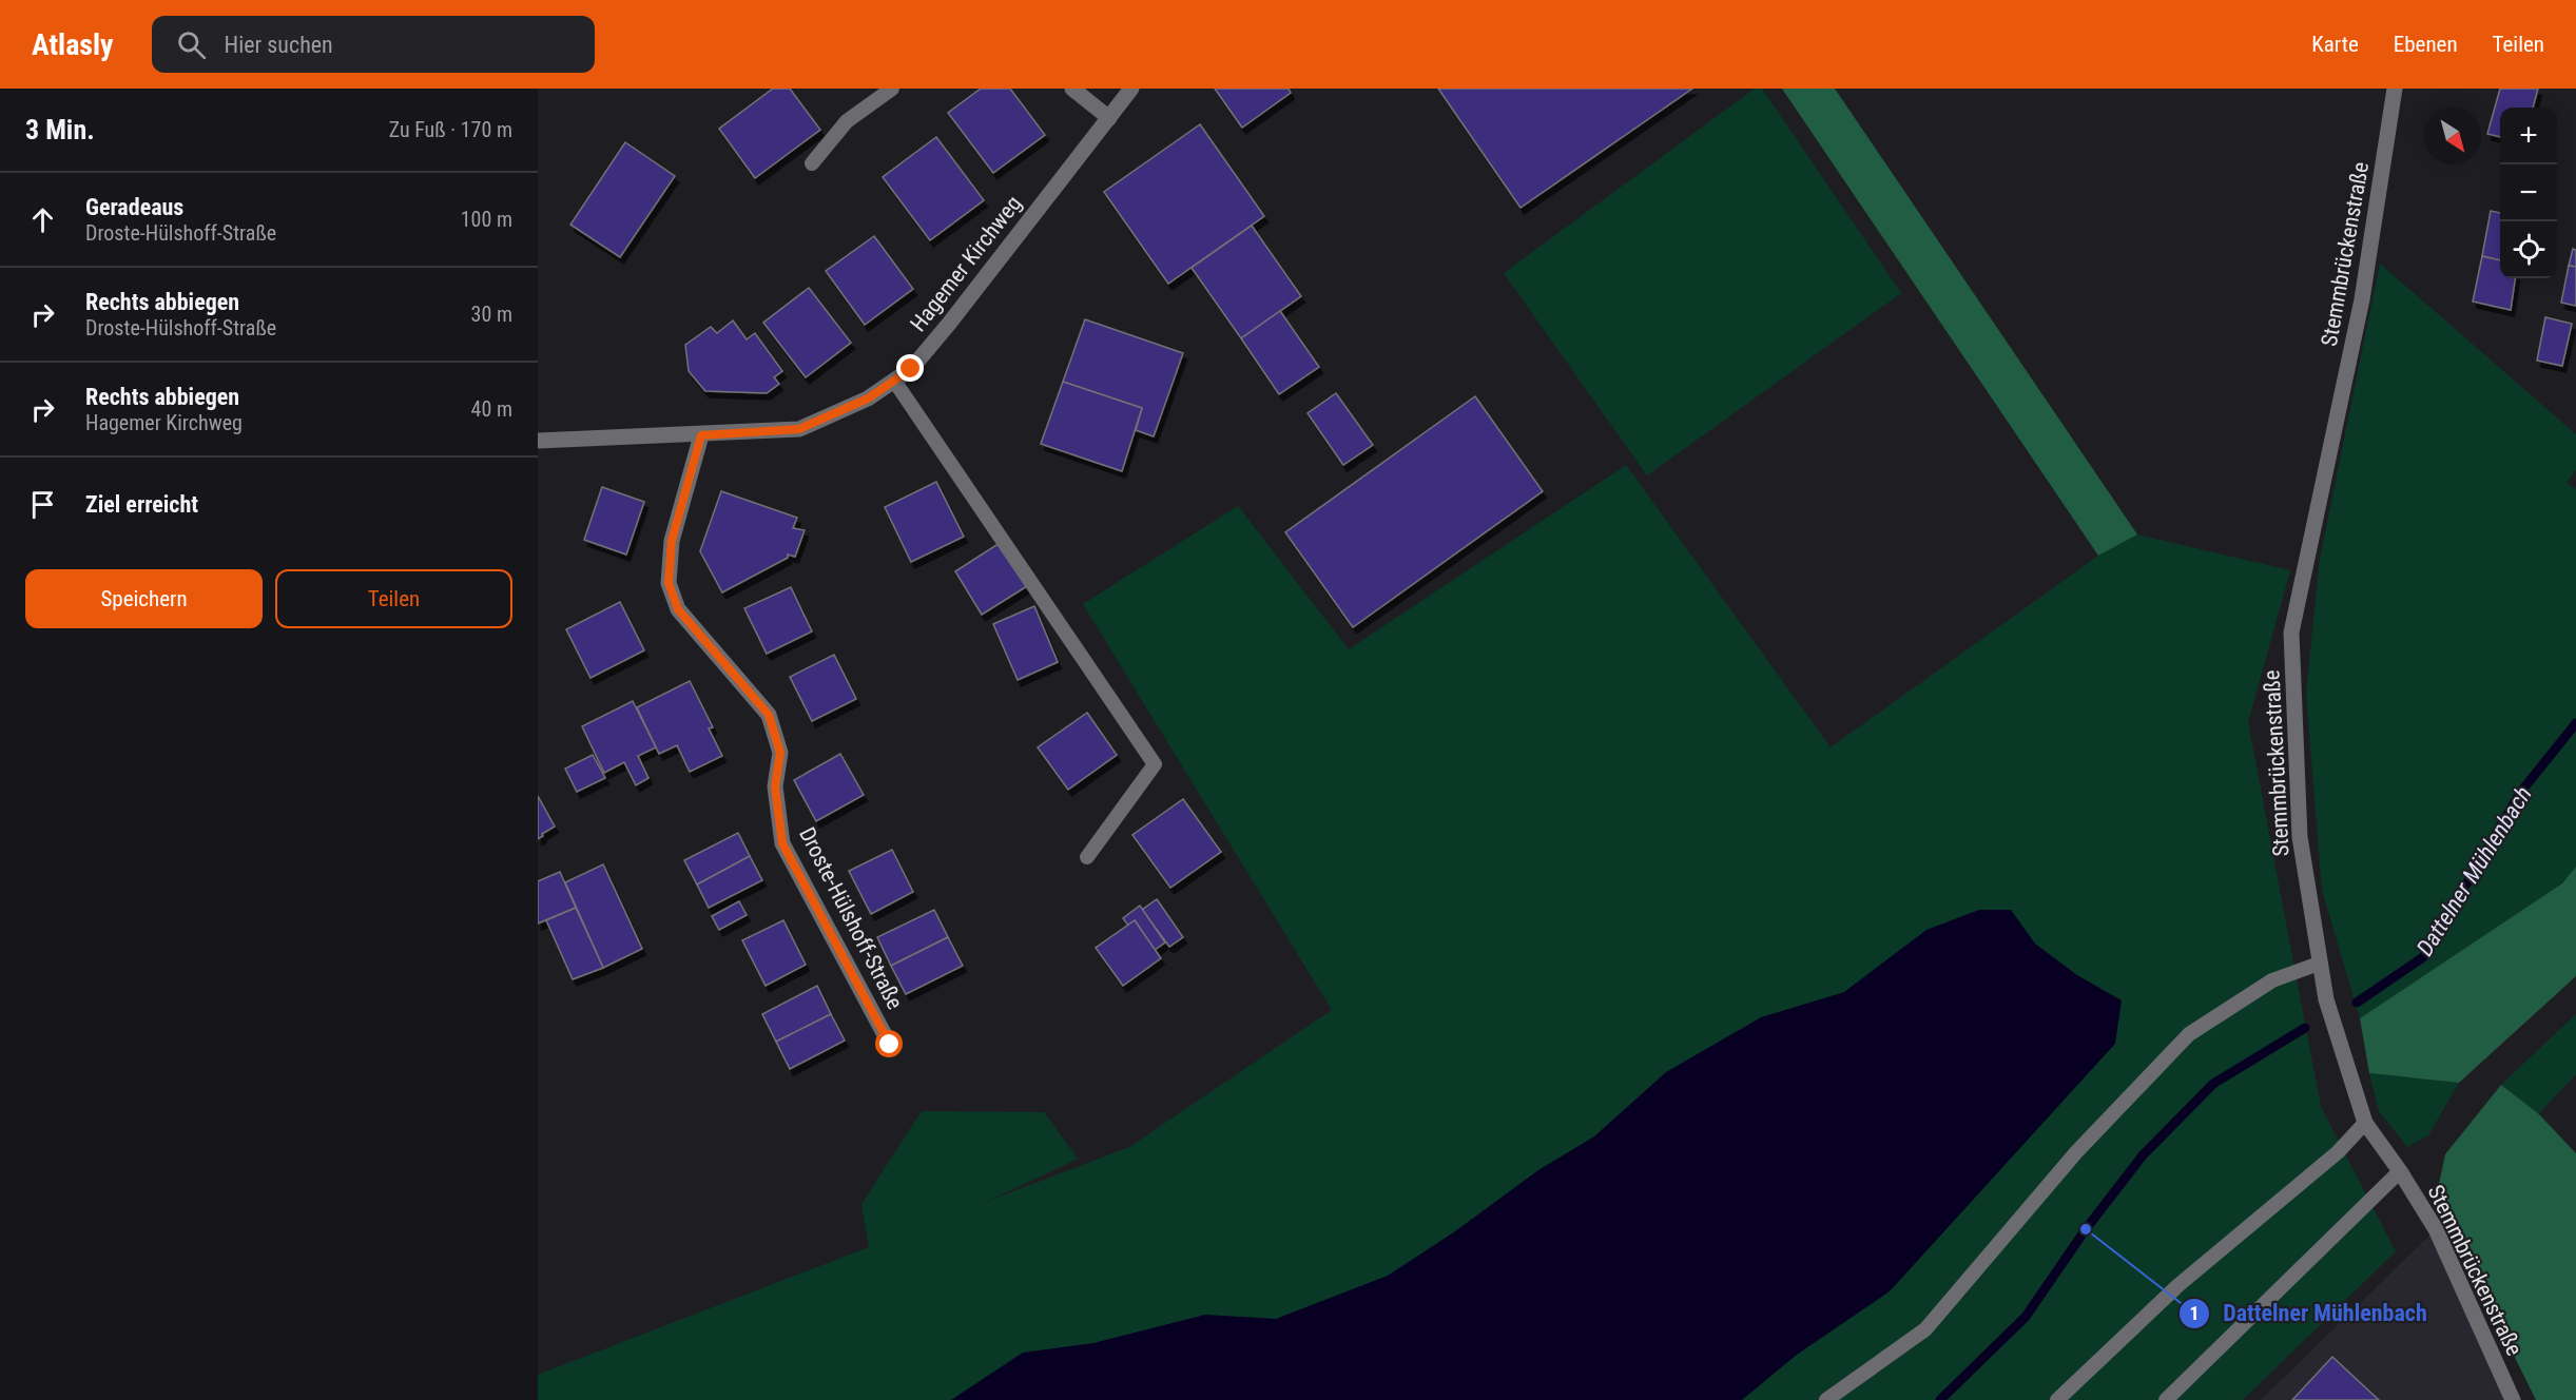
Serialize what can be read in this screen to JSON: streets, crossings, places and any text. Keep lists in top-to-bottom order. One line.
{"streets":{"street":["Stemmbrückenstraße","Hagemer Kirchweg","Droste-Hülshoff-Straße"]},"crossings":[["Hagemer Kirchweg","Droste-Hülshoff-Straße"]],"water":["Dattelner Mühlenbach"],"places":["Dattelner Mühlenbach"],"north":"bottom right","page":{"header":"Atlasly","search":"Hier suchen","nav":["Karte","Ebenen","Teilen"],"heading":["3 Min.","Zu Fuß · 170 m"],"map_buttons":["+","−"],"list":[["Geradeaus","Droste-Hülshoff-Straße","100 m"],["Rechts abbiegen","Droste-Hülshoff-Straße","30 m"],["Rechts abbiegen","Hagemer Kirchweg","40 m"],"Ziel erreicht"],"buttons":["Speichern","Teilen"]}}
